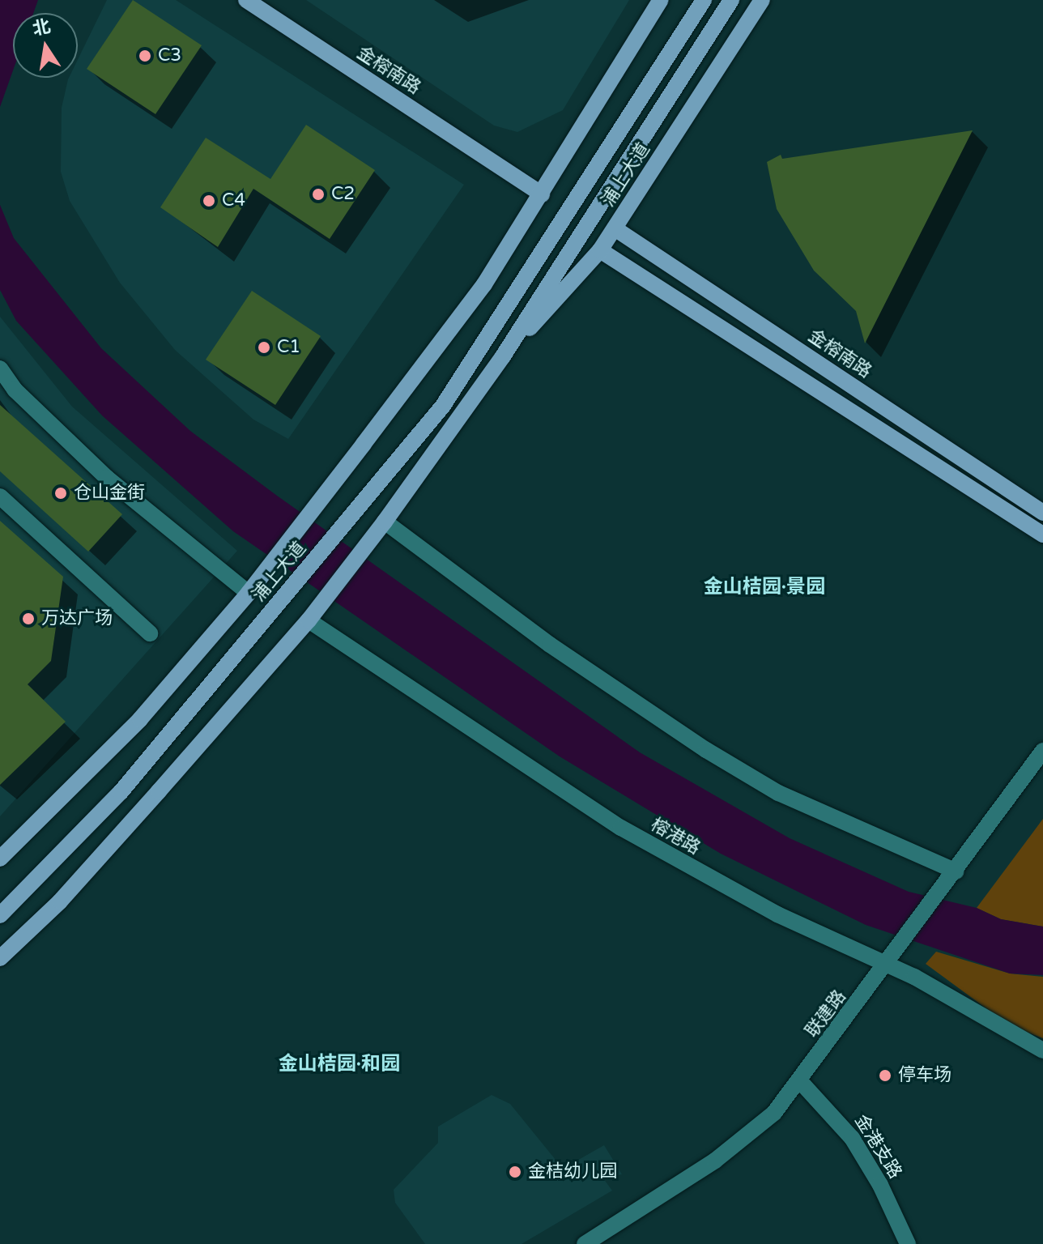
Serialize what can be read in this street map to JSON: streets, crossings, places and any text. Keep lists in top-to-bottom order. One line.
{"streets":{"main road":["金榕南路","浦上大道"],"street":["榕港路","联建路","金港支路"]},"crossings":[["金榕南路","浦上大道"],["浦上大道","榕港路"],["榕港路","联建路"],["联建路","金港支路"]],"districts":["金山桔园·景园","金山桔园·和园"],"places":["C3","C2","C4","C1","仓山金街","万达广场","停车场","金桔幼儿园"],"north":"top"}
